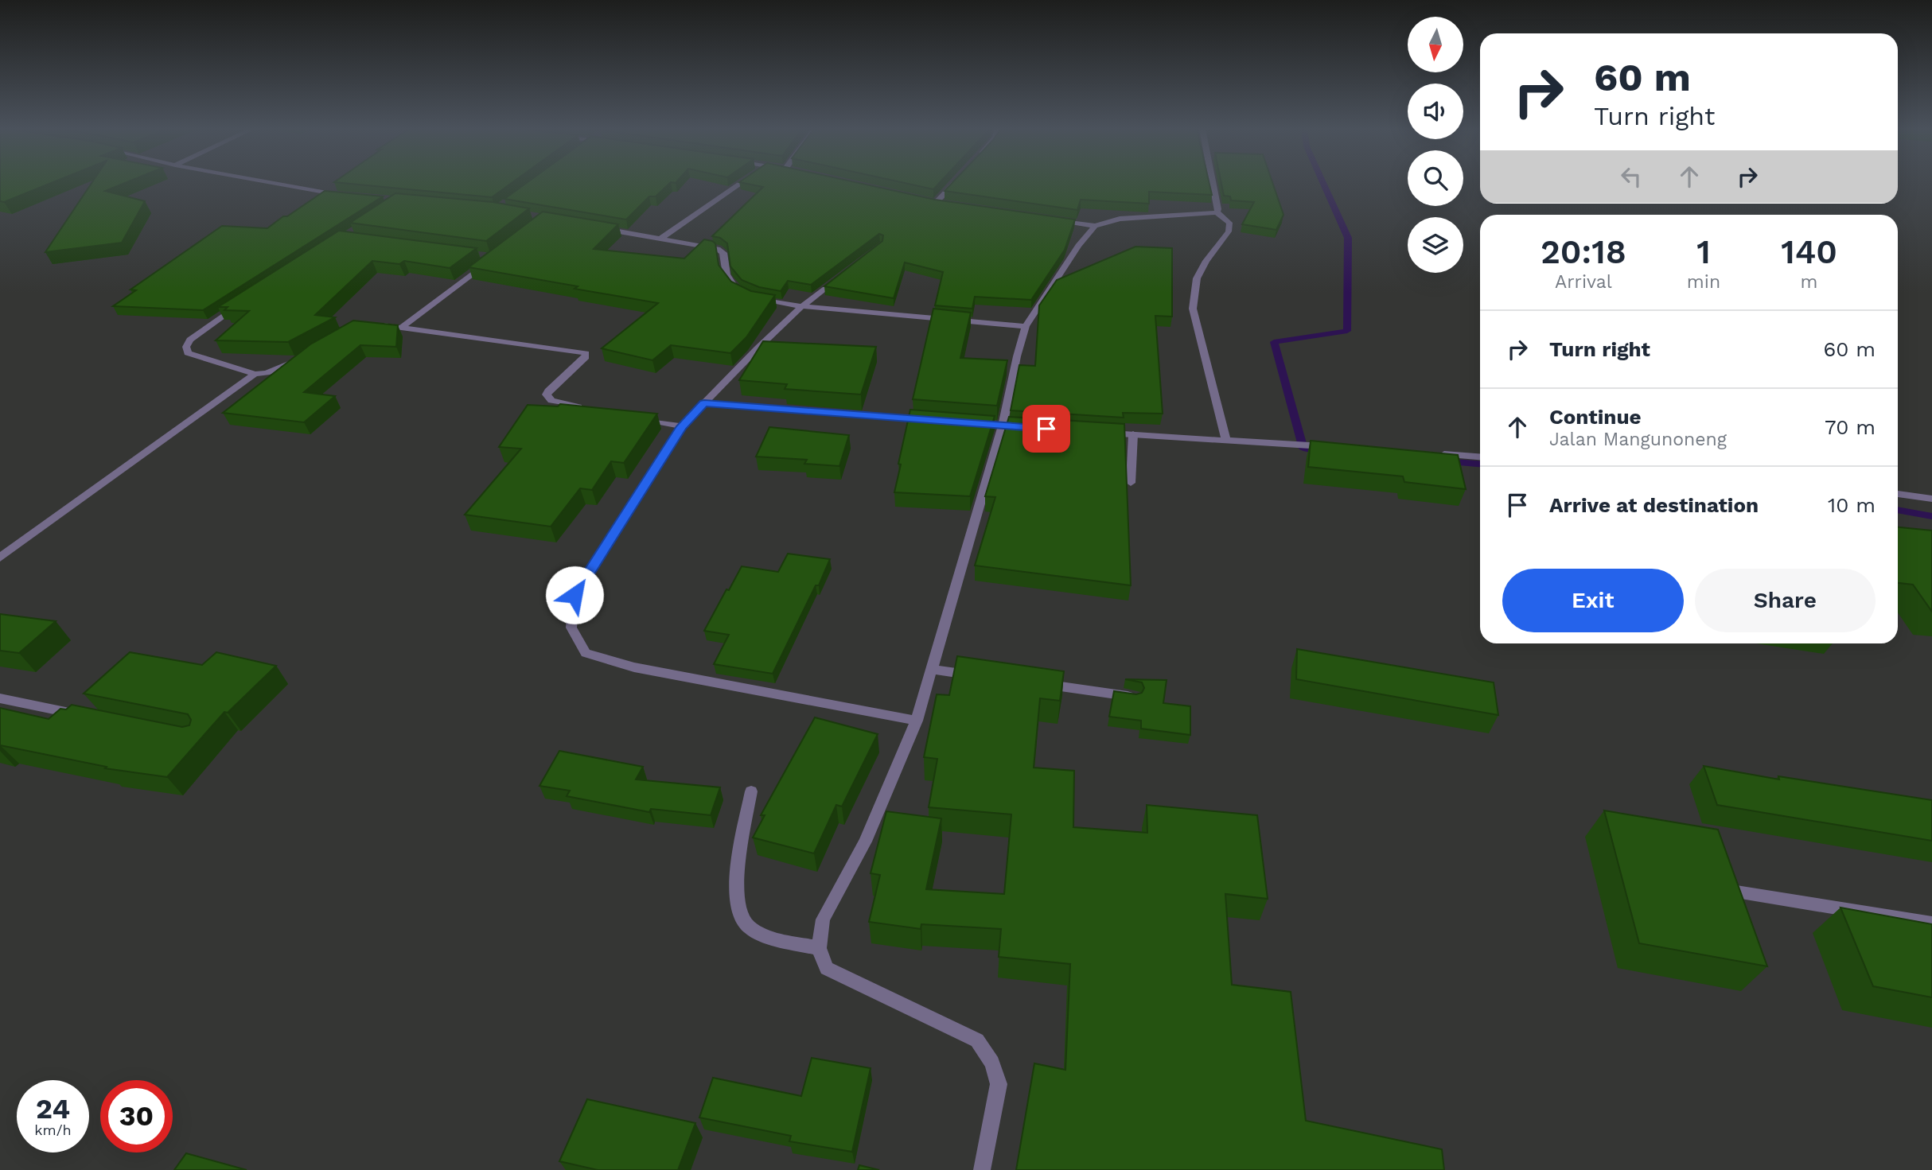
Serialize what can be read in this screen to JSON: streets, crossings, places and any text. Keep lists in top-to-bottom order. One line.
{"north":"bottom","page":{"turn":["60 m","Turn right"],"eta":["20:18","Arrival","1","min","140","m"],"list":[{"name":"Turn right","value":"60 m"},{"name":"Continue","note":"Jalan Mangunoneng","value":"70 m"},{"name":"Arrive at destination","value":"10 m"}],"buttons":["Exit","Share"],"speed":"24 km/h","limit":"30"}}
